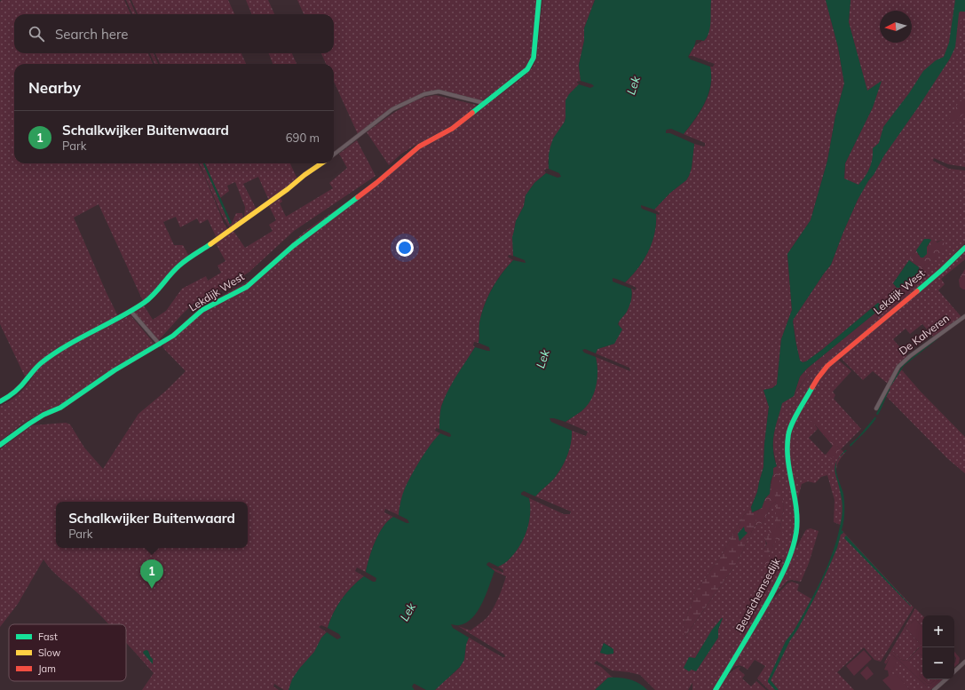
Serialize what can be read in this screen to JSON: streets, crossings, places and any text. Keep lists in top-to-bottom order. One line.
{"streets":{"street":["Lekdijk West","De Kalveren","Beusichemsedijk"]},"crossings":[["Lekdijk West","Beusichemsedijk"]],"water":["Lek"],"legend":["Fast","Slow","Jam"],"north":"left","page":{"search":"Search here","heading":"Nearby","list":[{"mark":"1","name":"Schalkwijker Buitenwaard","note":"Park","value":"690 m"}],"popup":["Schalkwijker Buitenwaard","Park"],"pins":"1","map_buttons":["+","−"]}}
